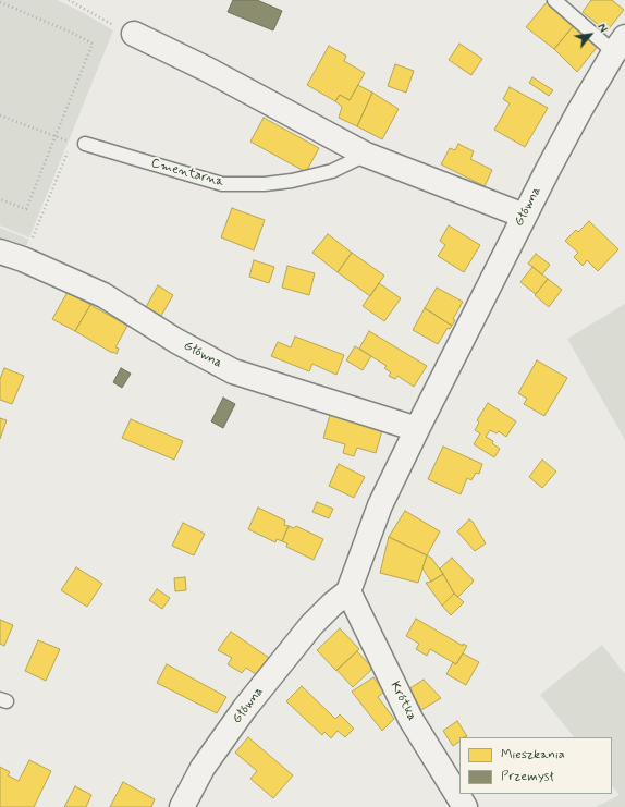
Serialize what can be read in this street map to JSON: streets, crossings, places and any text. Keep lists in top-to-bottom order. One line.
{"streets":{"street":["Główna","Krótka"],"lane":["Cmentarna"]},"crossings":[["Główna","Krótka"]],"legend":["Mieszkania","Przemysł"],"north":"top right"}
